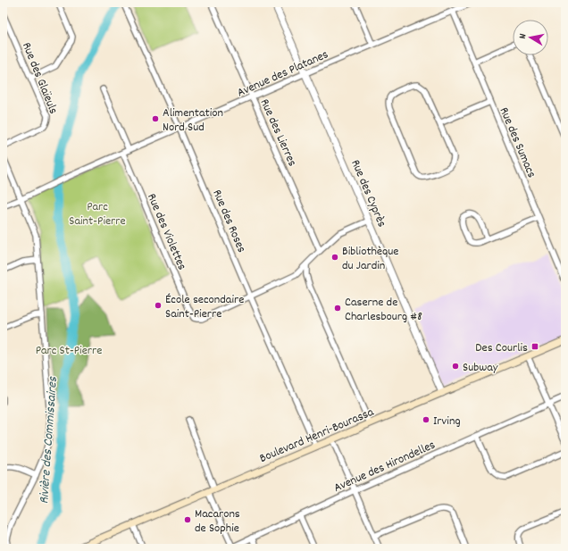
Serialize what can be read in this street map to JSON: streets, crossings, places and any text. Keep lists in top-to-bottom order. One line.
{"streets":{"main road":["Boulevard Henri-Bourassa"],"street":["Avenue des Platanes","Rue des Glaïeuls","Rue des Lierres","Rue des Sumacs","Rue des Cyprès","Rue des Roses","Rue des Violettes","Avenue des Hirondelles"]},"crossings":[["Avenue des Platanes","Rue des Lierres"],["Avenue des Platanes","Rue des Sumacs"],["Avenue des Platanes","Rue des Cyprès"],["Avenue des Platanes","Rue des Roses"],["Avenue des Platanes","Rue des Violettes"],["Rue des Cyprès","Boulevard Henri-Bourassa"],["Rue des Roses","Rue des Violettes"],["Rue des Roses","Boulevard Henri-Bourassa"]],"water":["Rivière des Commissaires"],"parks":["Parc Saint-Pierre","Parc St-Pierre"],"places":{"other":["Alimentation Nord Sud","Bibliothèque du Jardin","École secondaire Saint-Pierre","Caserne de Charlesbourg #8","Subway","Irving","Macarons de Sophie"],"transit":["Des Courlis"]},"north":"left"}
